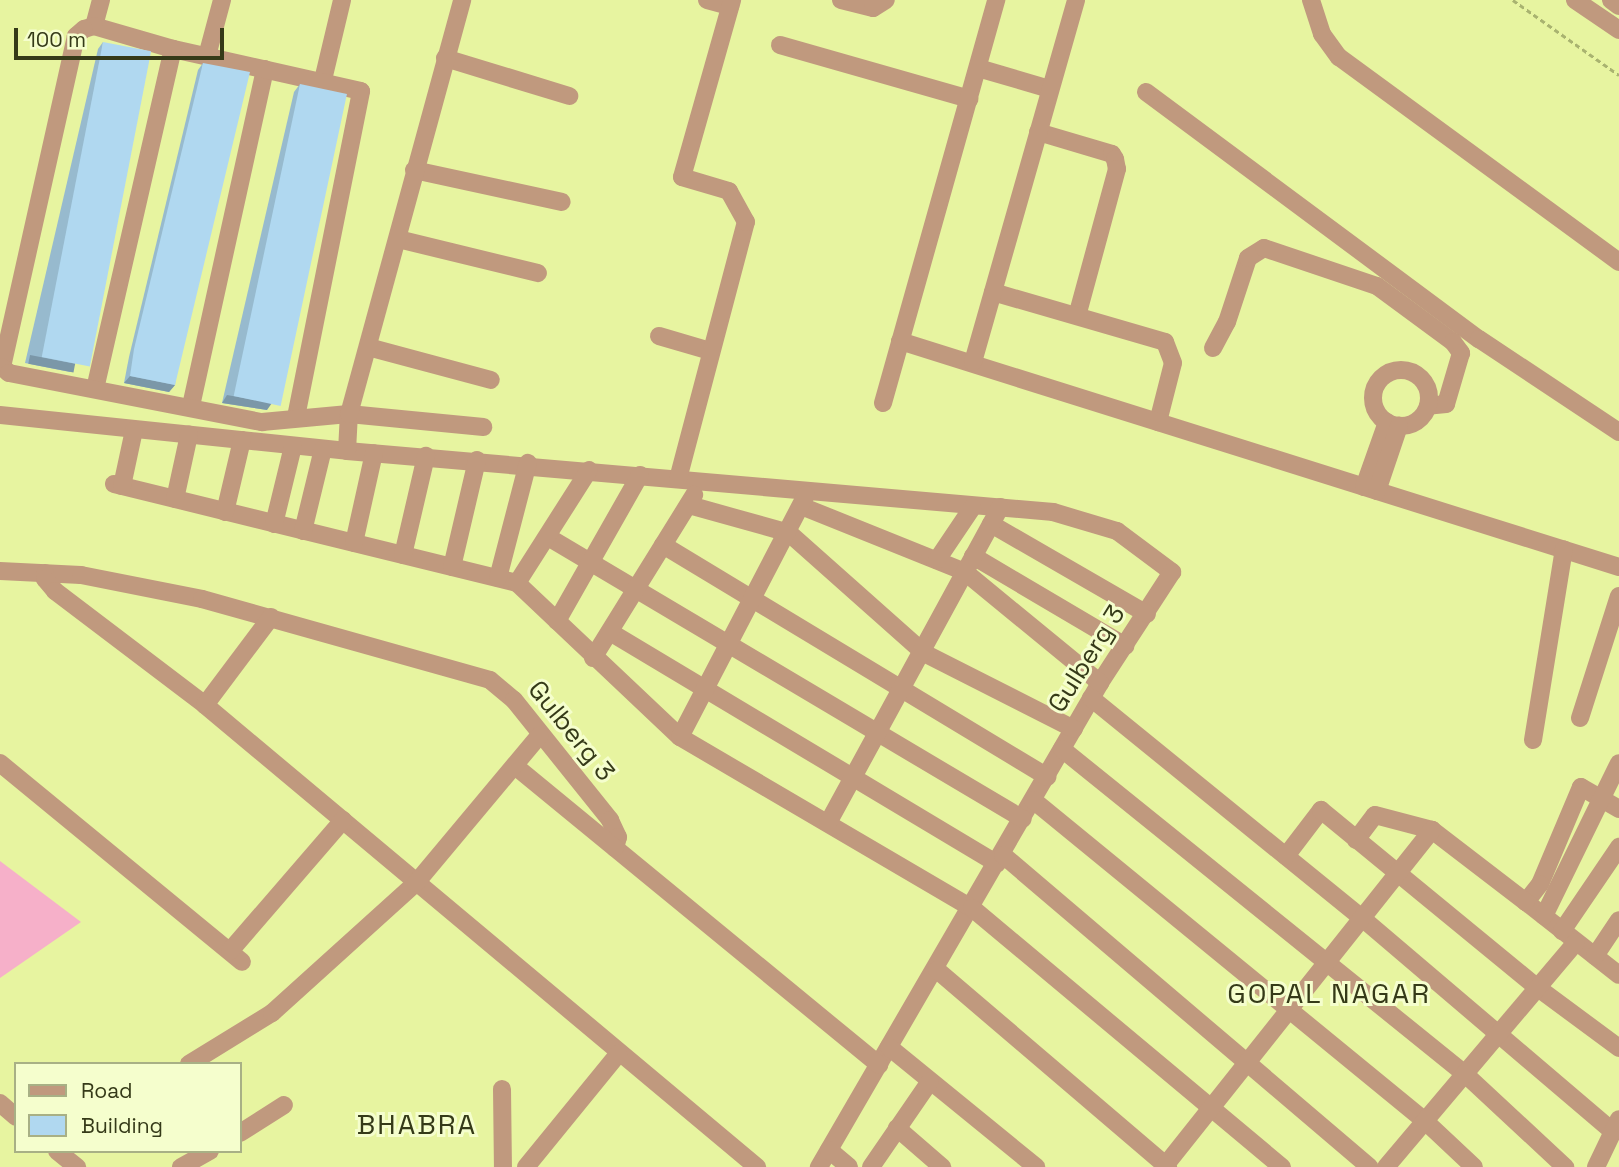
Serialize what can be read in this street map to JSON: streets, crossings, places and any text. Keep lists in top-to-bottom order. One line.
{"streets":{"street":["Gulberg 3"]},"districts":["GOPAL NAGAR","BHABRA"],"legend":["Road","Building"],"scale_bar":"100 m"}
